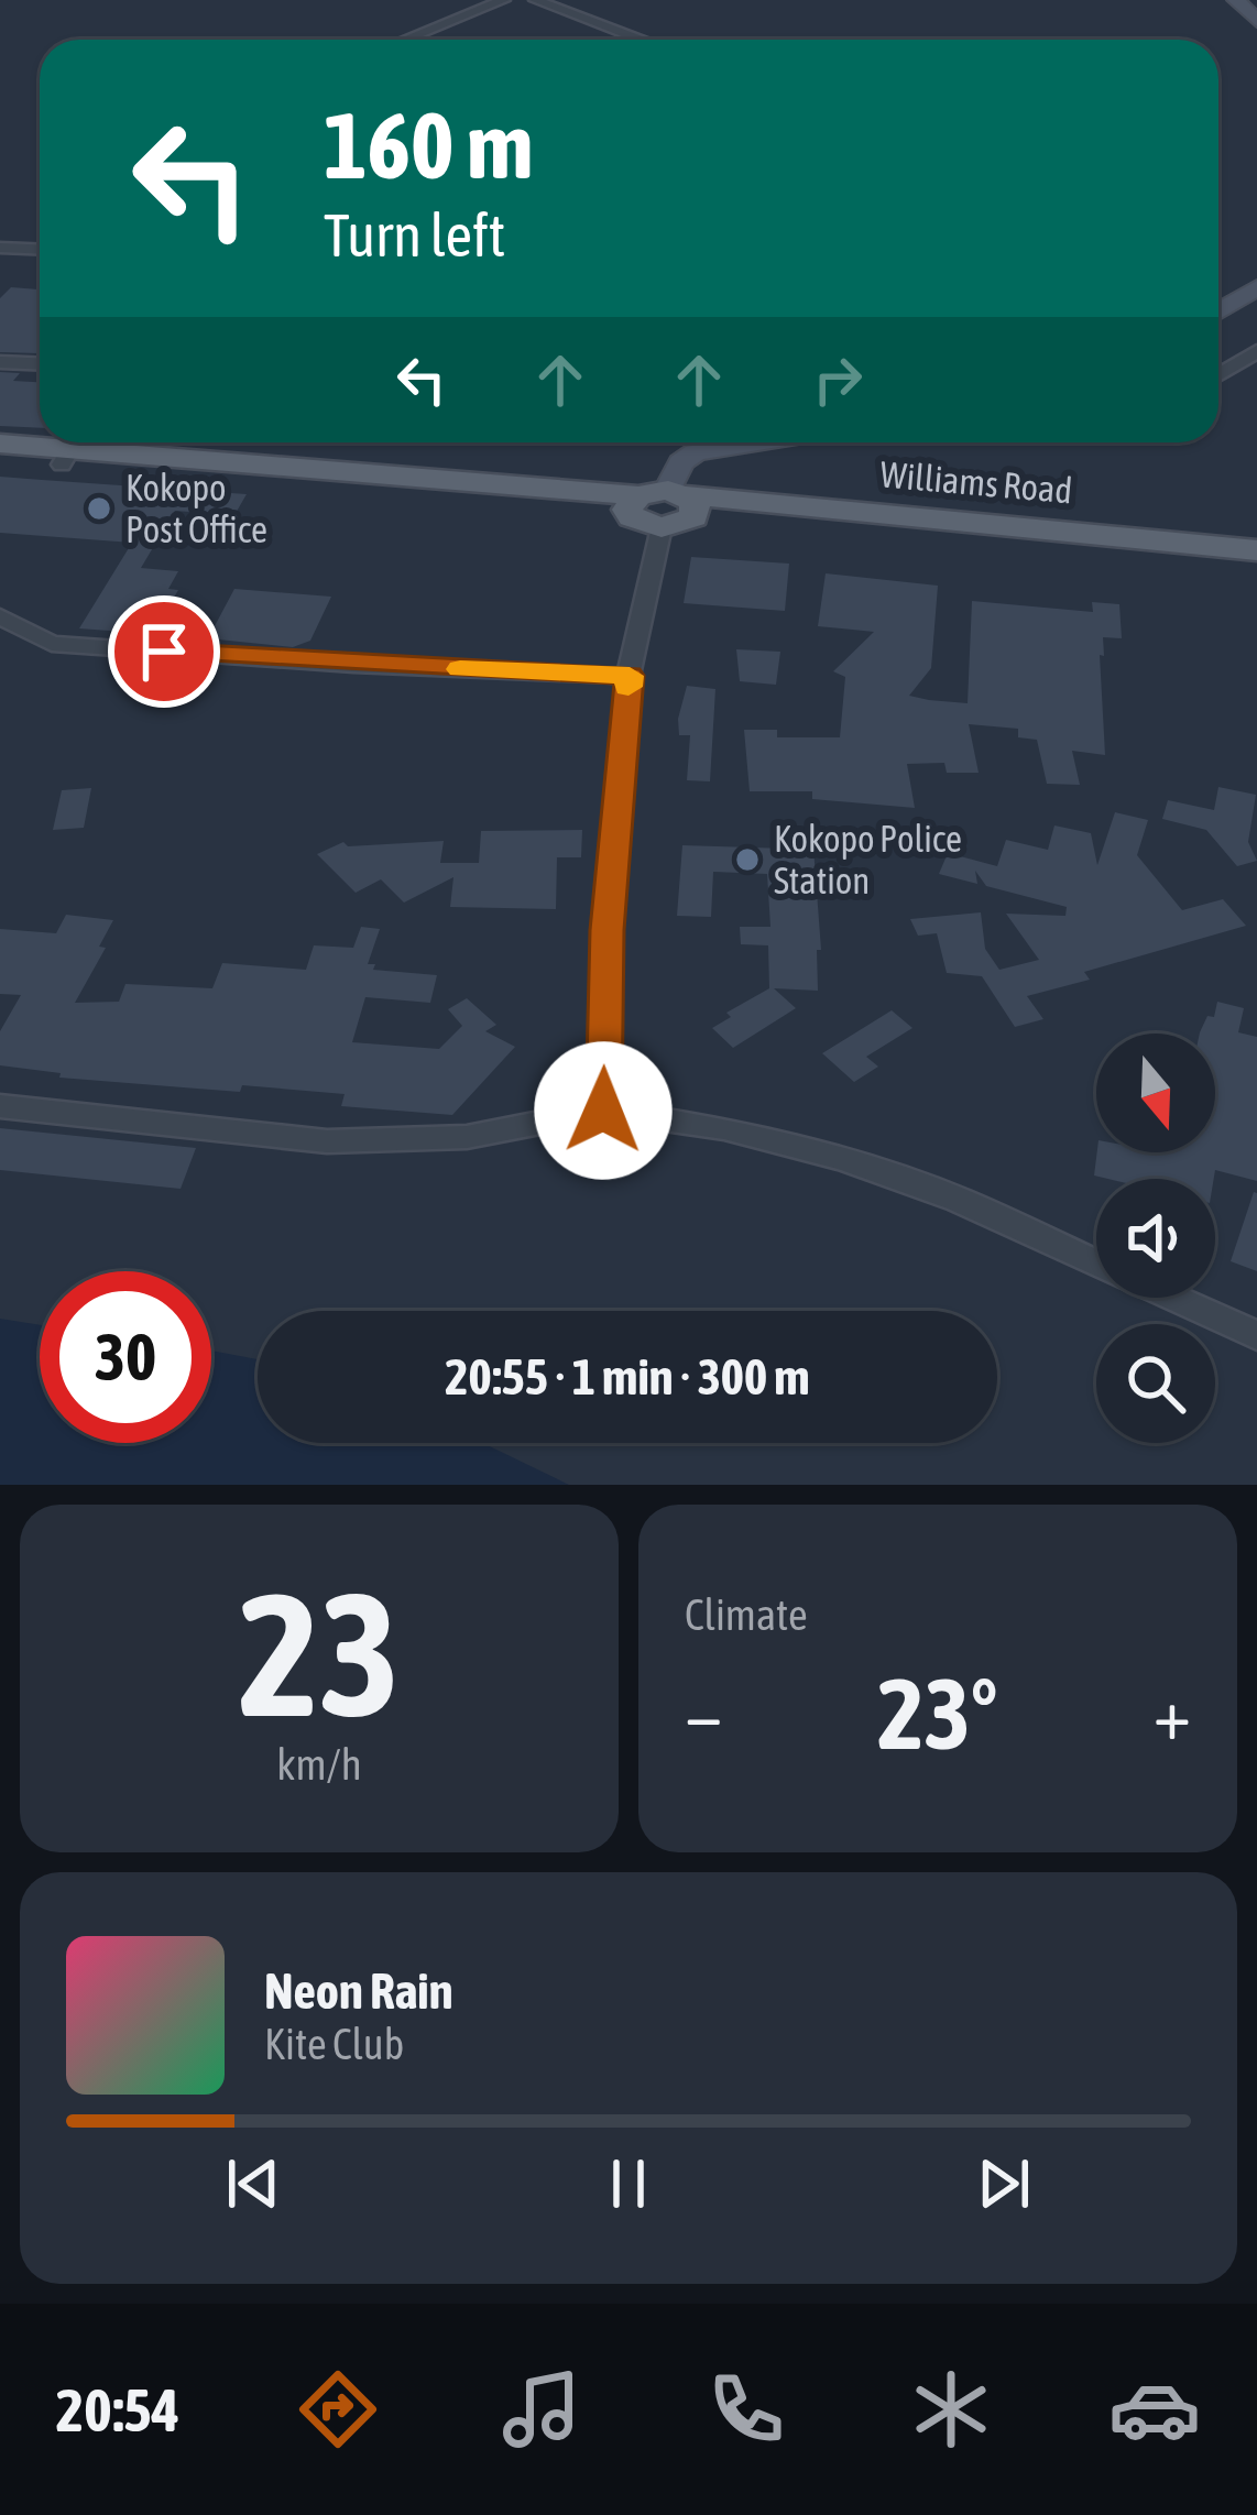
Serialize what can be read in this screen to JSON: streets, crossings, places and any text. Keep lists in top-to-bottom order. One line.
{"streets":{"main road":["Williams Road"]},"places":["Kokopo Post Office","Kokopo Police Station"],"north":"bottom","page":{"turn":["160 m","Turn left"],"limit":"30","trip":"20:55 · 1 min · 300 m","tile":[["23","km/h"],"Climate"],"heat":["−","23°","+"],"song":["Neon Rain","Kite Club"],"tabs":"20:54"}}
